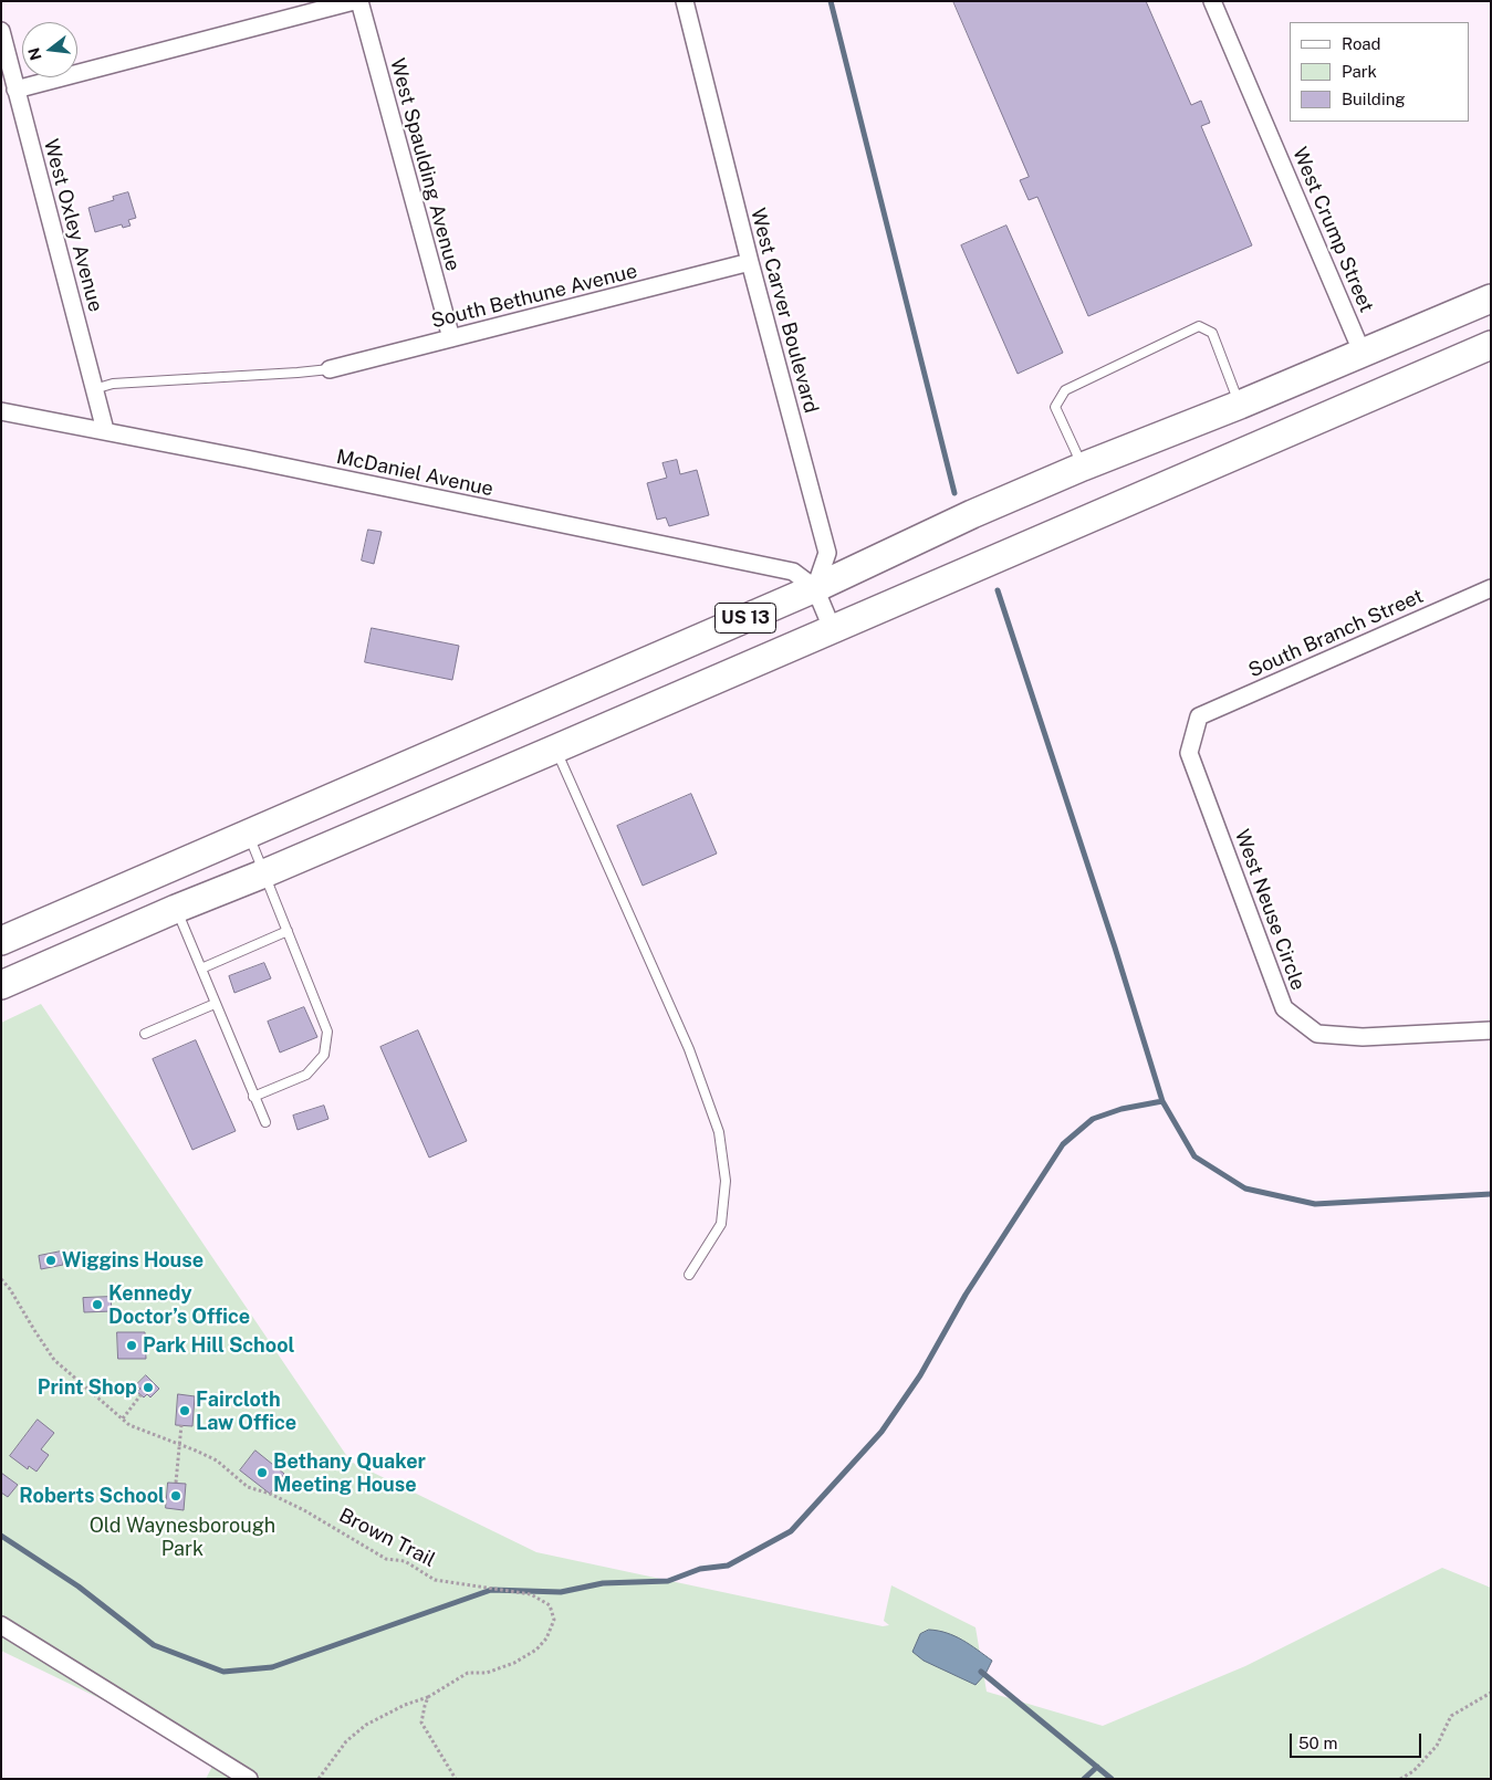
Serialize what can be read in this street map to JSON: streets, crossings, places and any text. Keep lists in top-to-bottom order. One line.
{"streets":{"highway":["US 13"],"street":["West Spaulding Avenue","West Oxley Avenue","West Crump Street","South Bethune Avenue","West Carver Boulevard","McDaniel Avenue","South Branch Street","West Neuse Circle"],"path":["Brown Trail"]},"crossings":[["West Spaulding Avenue","South Bethune Avenue"],["West Oxley Avenue","McDaniel Avenue"],["West Crump Street","US 13"],["South Bethune Avenue","West Carver Boulevard"],["West Carver Boulevard","McDaniel Avenue"],["West Carver Boulevard","US 13"],["McDaniel Avenue","US 13"],["South Branch Street","West Neuse Circle"]],"parks":["Old Waynesborough Park"],"places":["Wiggins House","Kennedy Doctor’s Office","Park Hill School","Print Shop","Faircloth Law Office","Bethany Quaker Meeting House","Roberts School"],"legend":["Road","Park","Building"],"scale_bar":"50 m","north":"left"}
